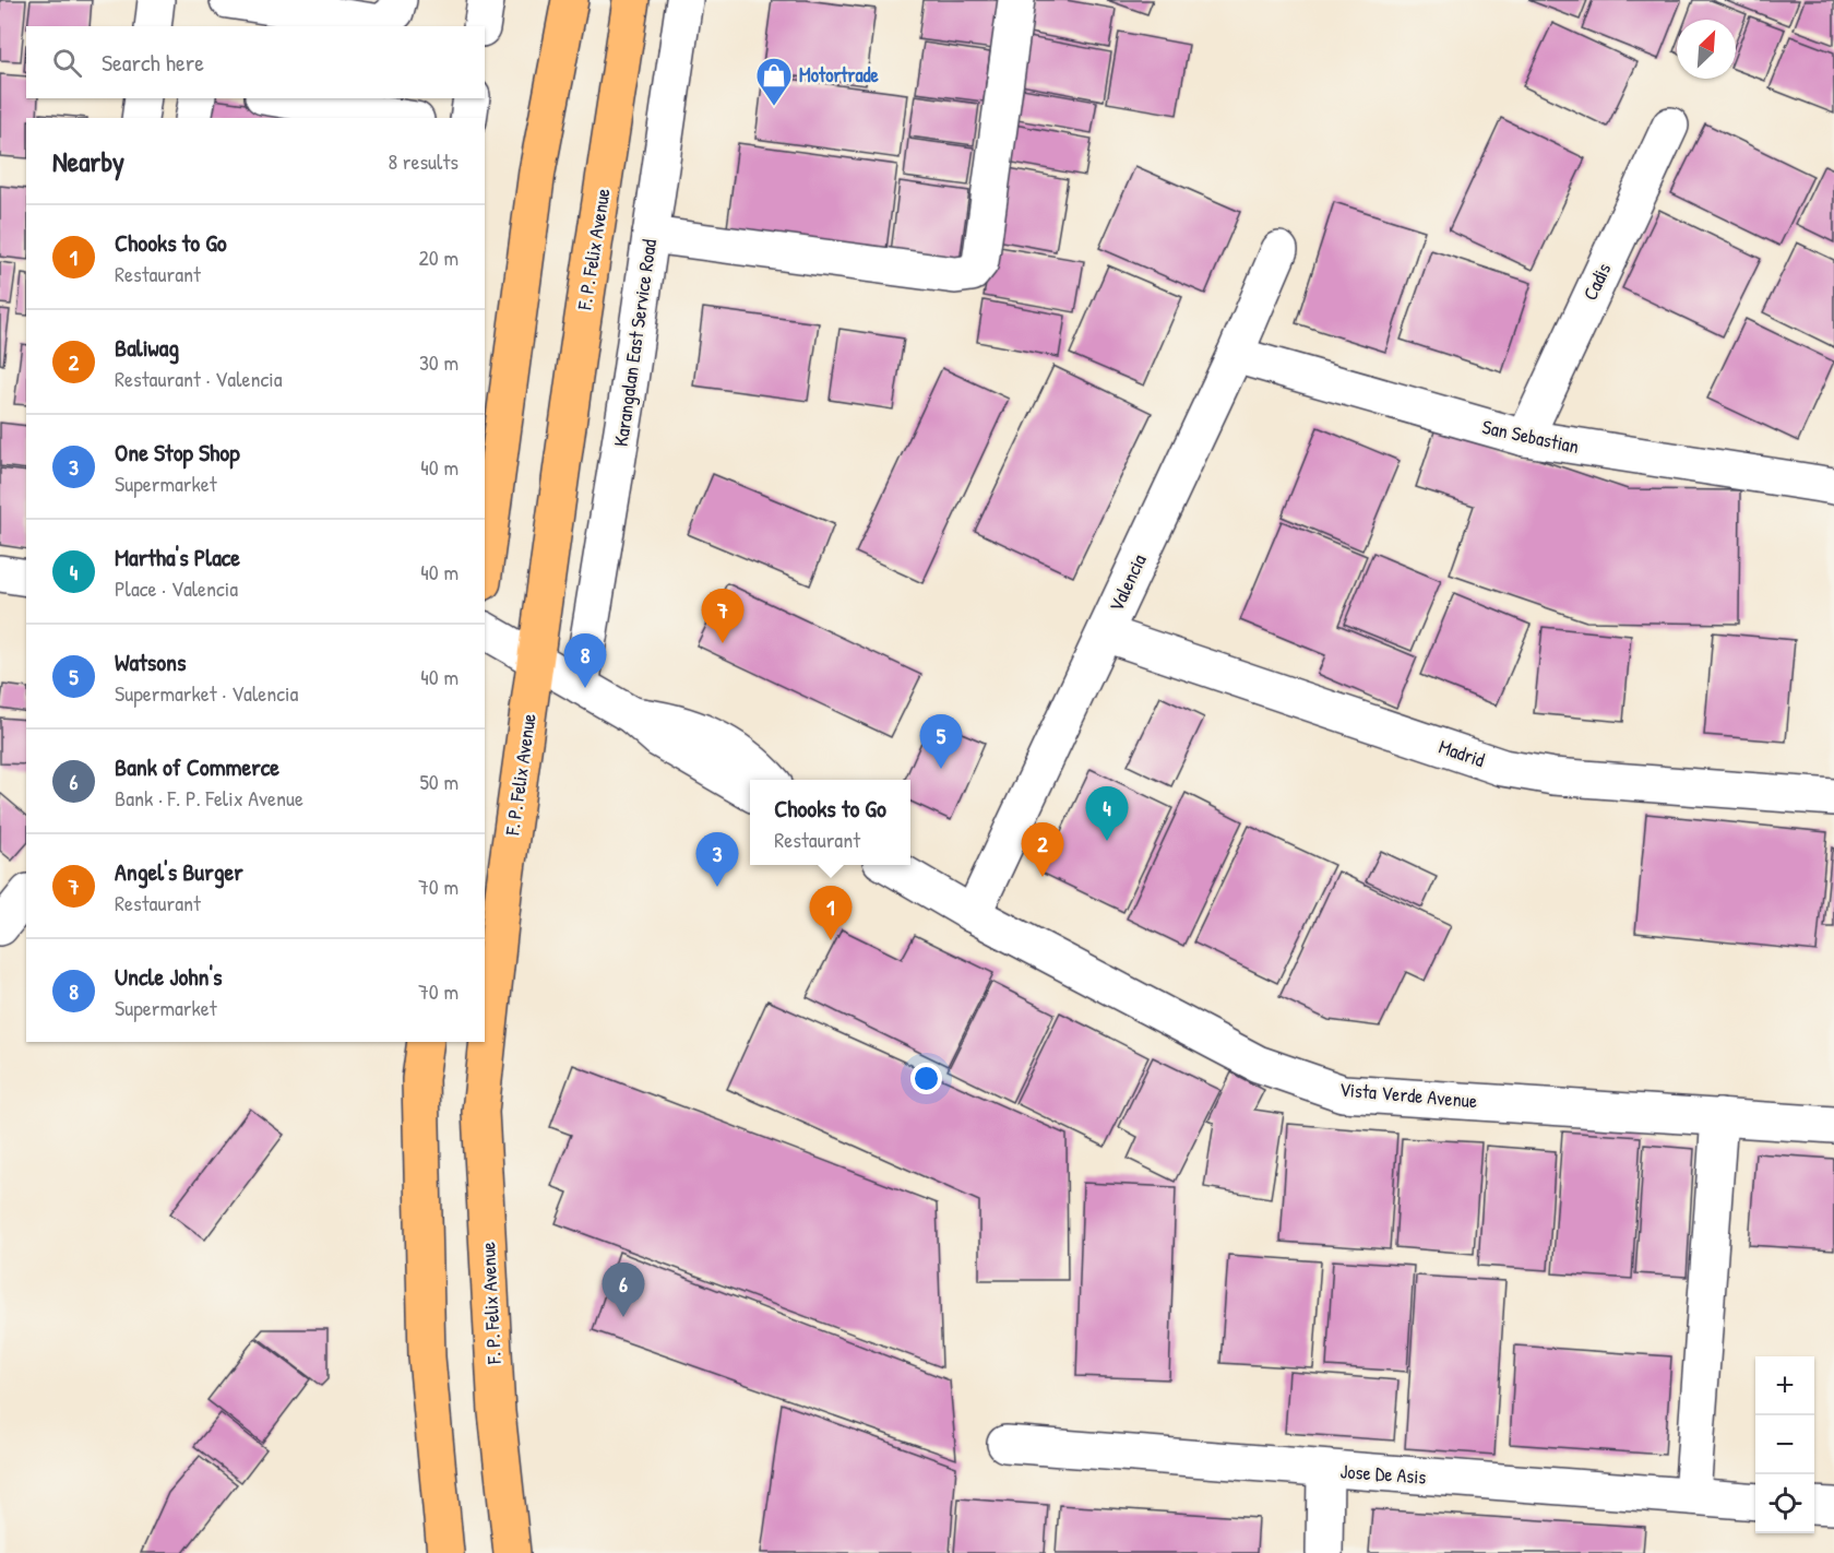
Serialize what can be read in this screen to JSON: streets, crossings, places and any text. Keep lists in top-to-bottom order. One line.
{"streets":{"main road":["F. P. Felix Avenue"],"street":["Cadis","Karangalan East Service Road","San Sebastian","Valencia","Madrid","Vista Verde Avenue","Jose De Asis"]},"crossings":[["Cadis","San Sebastian"],["San Sebastian","Valencia"],["Valencia","Madrid"],["Valencia","Vista Verde Avenue"]],"places":{"shop":["Motortrade"]},"north":"top right","page":{"search":"Search here","heading":["Nearby","8 results"],"list":[{"mark":"1","name":"Chooks to Go","note":"Restaurant","value":"20 m"},{"mark":"2","name":"Baliwag","note":"Restaurant · Valencia","value":"30 m"},{"mark":"3","name":"One Stop Shop","note":"Supermarket","value":"40 m"},{"mark":"4","name":"Martha's Place","note":"Place · Valencia","value":"40 m"},{"mark":"5","name":"Watsons","note":"Supermarket · Valencia","value":"40 m"},{"mark":"6","name":"Bank of Commerce","note":"Bank · F. P. Felix Avenue","value":"50 m"},{"mark":"7","name":"Angel's Burger","note":"Restaurant","value":"70 m"},{"mark":"8","name":"Uncle John's","note":"Supermarket","value":"70 m"}],"pins":["7","8","5","4","2","3","1","6"],"popup":["Chooks to Go","Restaurant"],"map_buttons":["+","−"]}}
